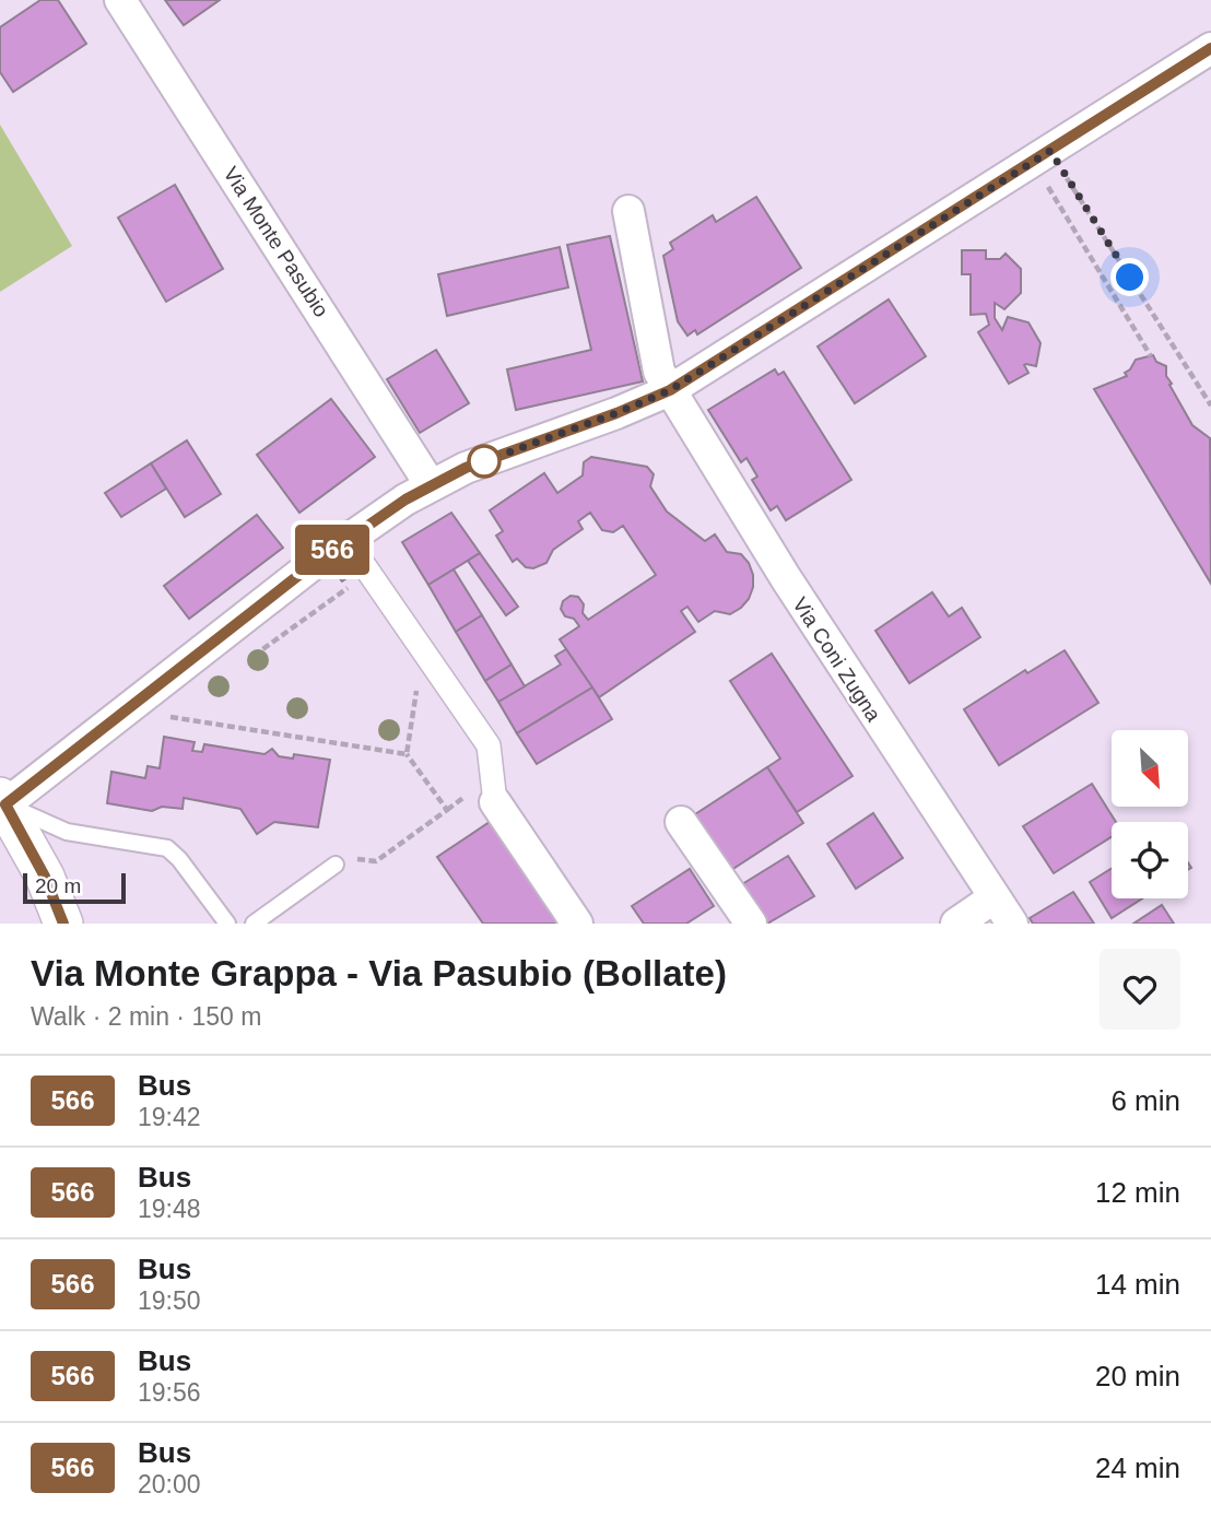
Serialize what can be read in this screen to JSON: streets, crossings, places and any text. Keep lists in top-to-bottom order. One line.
{"streets":{"street":["Via Monte Pasubio","Via Coni Zugna"]},"lines":["bus line 566"],"scale_bar":"20 m","north":"bottom right","page":{"on_map":"566","scale":"20 m","heading":["Via Monte Grappa - Via Pasubio (Bollate)","Walk · 2 min · 150 m"],"list":[{"mark":"566","name":"Bus","note":"19:42","value":"6 min"},{"mark":"566","name":"Bus","note":"19:48","value":"12 min"},{"mark":"566","name":"Bus","note":"19:50","value":"14 min"},{"mark":"566","name":"Bus","note":"19:56","value":"20 min"},{"mark":"566","name":"Bus","note":"20:00","value":"24 min"}]}}
